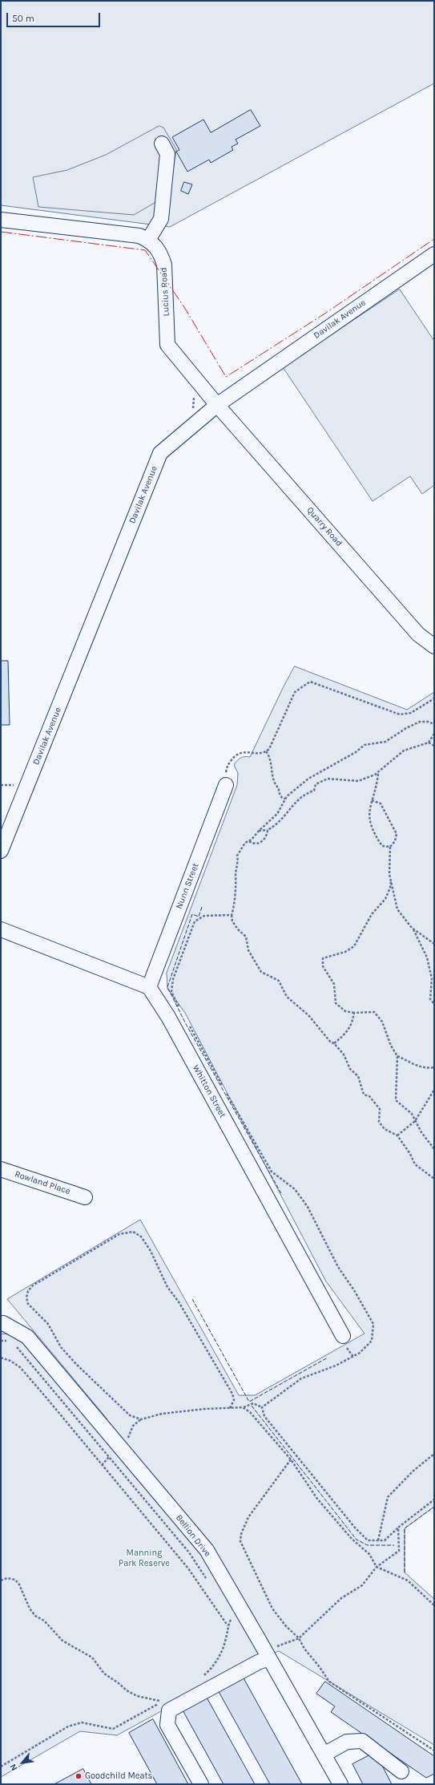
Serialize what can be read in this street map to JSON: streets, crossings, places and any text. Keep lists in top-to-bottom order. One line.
{"streets":{"street":["Lucius Road","Davilak Avenue","Quarry Road","Nunn Street","Whitton Street","Rowland Place","Bellion Drive"]},"crossings":[["Lucius Road","Davilak Avenue"],["Lucius Road","Quarry Road"],["Davilak Avenue","Quarry Road"],["Nunn Street","Whitton Street"]],"parks":["Manning Park Reserve"],"places":["Goodchild Meats"],"scale_bar":"50 m","north":"bottom left"}
